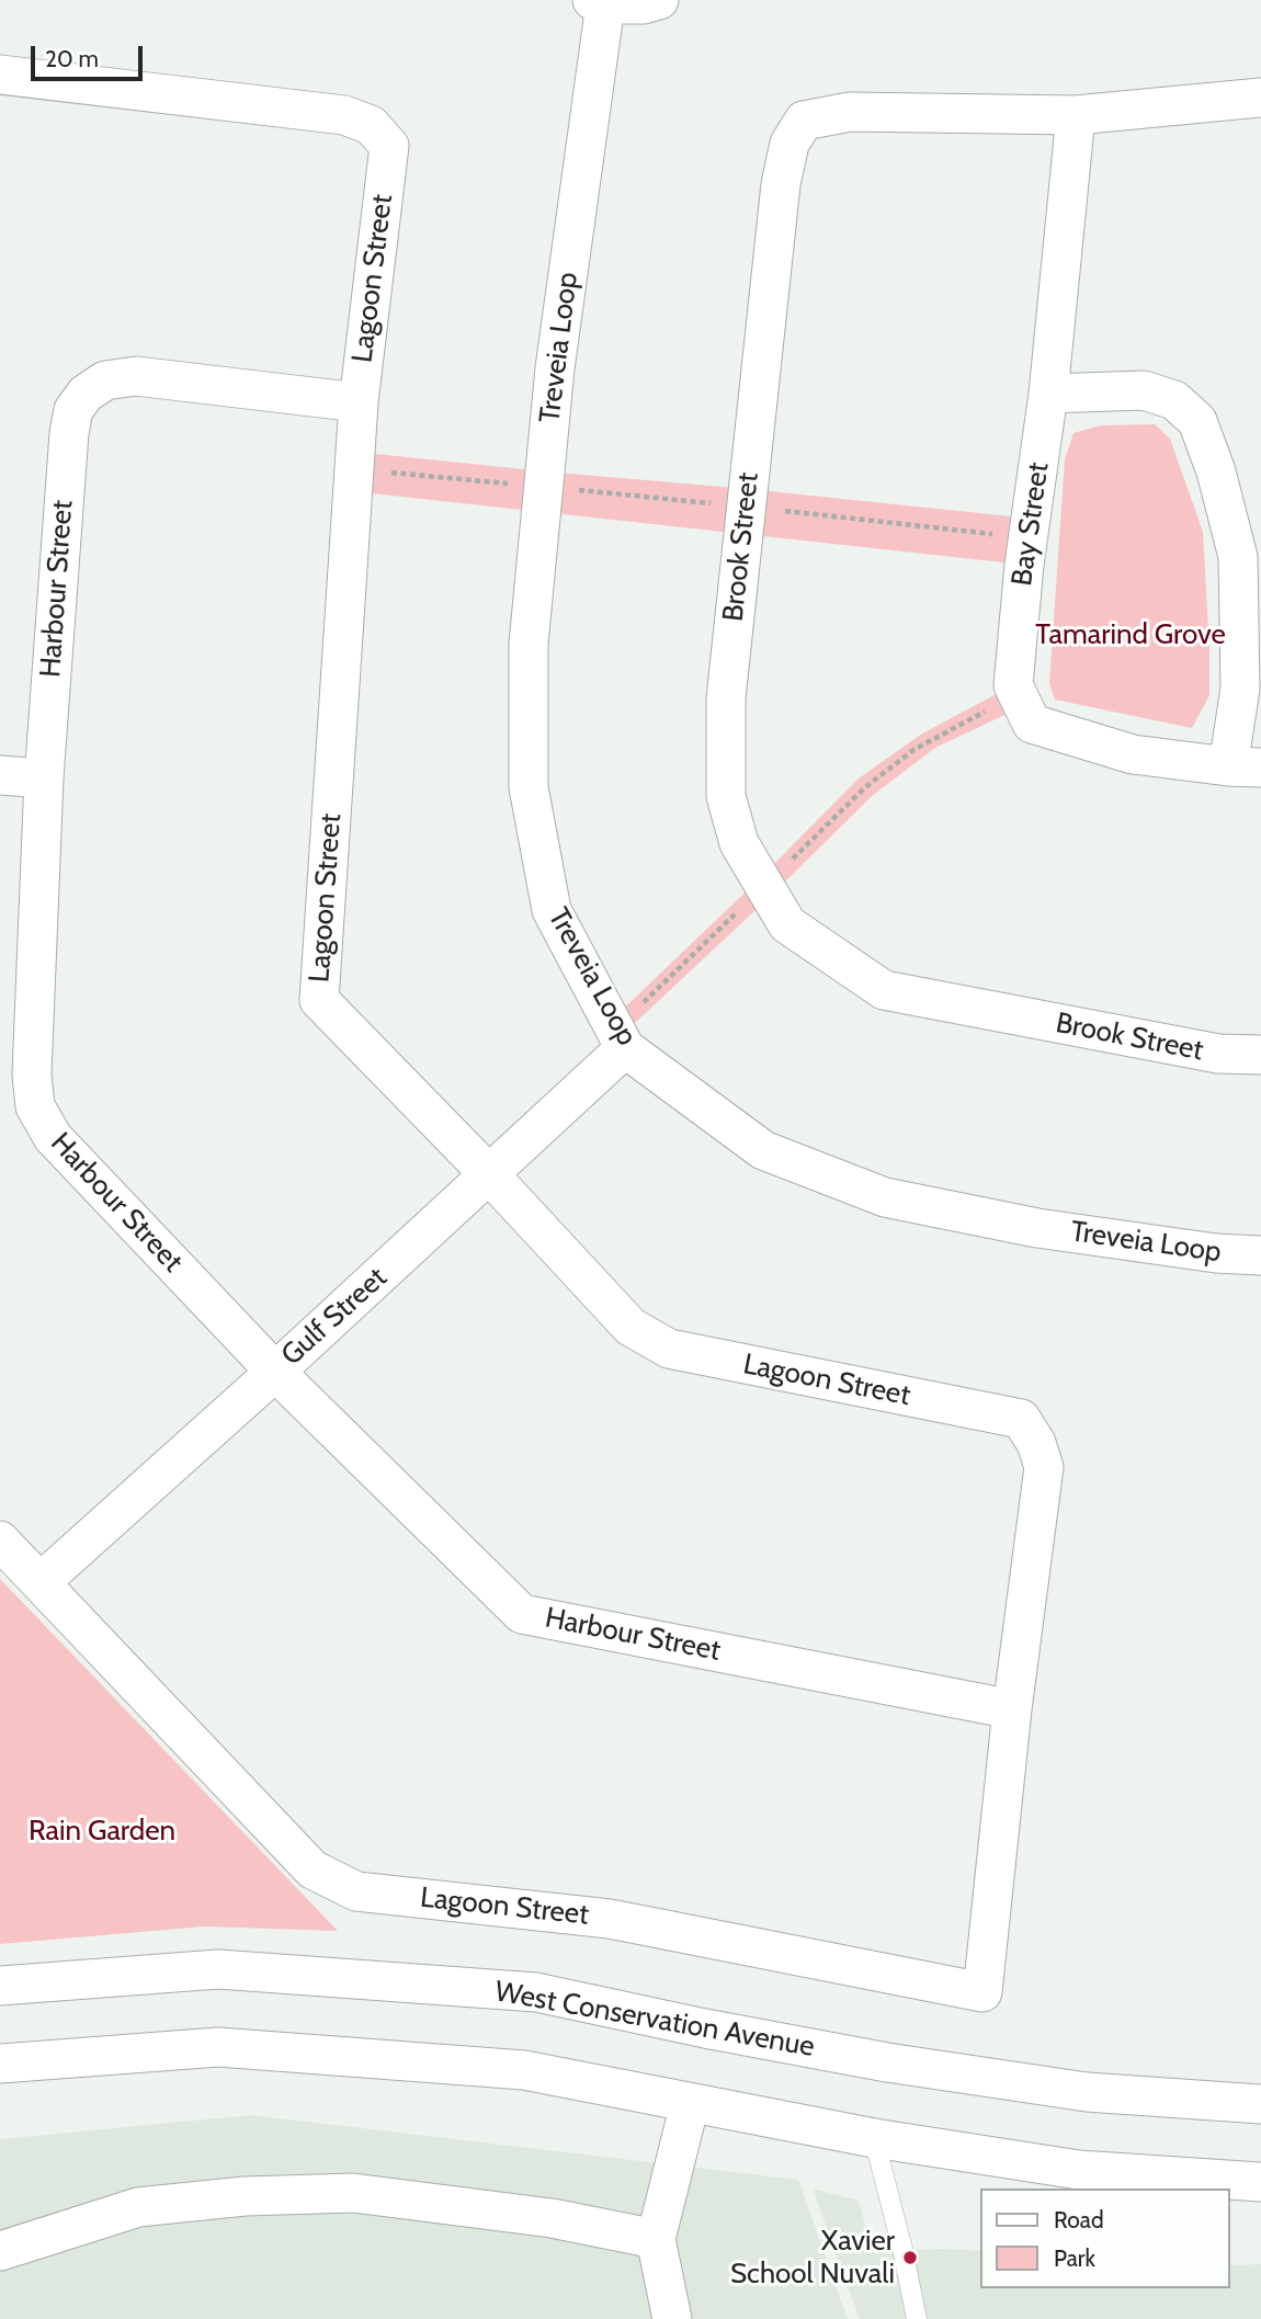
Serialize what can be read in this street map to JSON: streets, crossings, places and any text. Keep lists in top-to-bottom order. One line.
{"streets":{"street":["Lagoon Street","Treveia Loop","Bay Street","Brook Street","Harbour Street","Gulf Street","West Conservation Avenue"]},"crossings":[["Lagoon Street","Harbour Street"],["Lagoon Street","Gulf Street"],["Treveia Loop","Gulf Street"],["Bay Street","Brook Street"],["Harbour Street","Gulf Street"]],"parks":["Tamarind Grove","Rain Garden"],"places":["Xavier School Nuvali"],"legend":["Road","Park"],"scale_bar":"20 m"}
